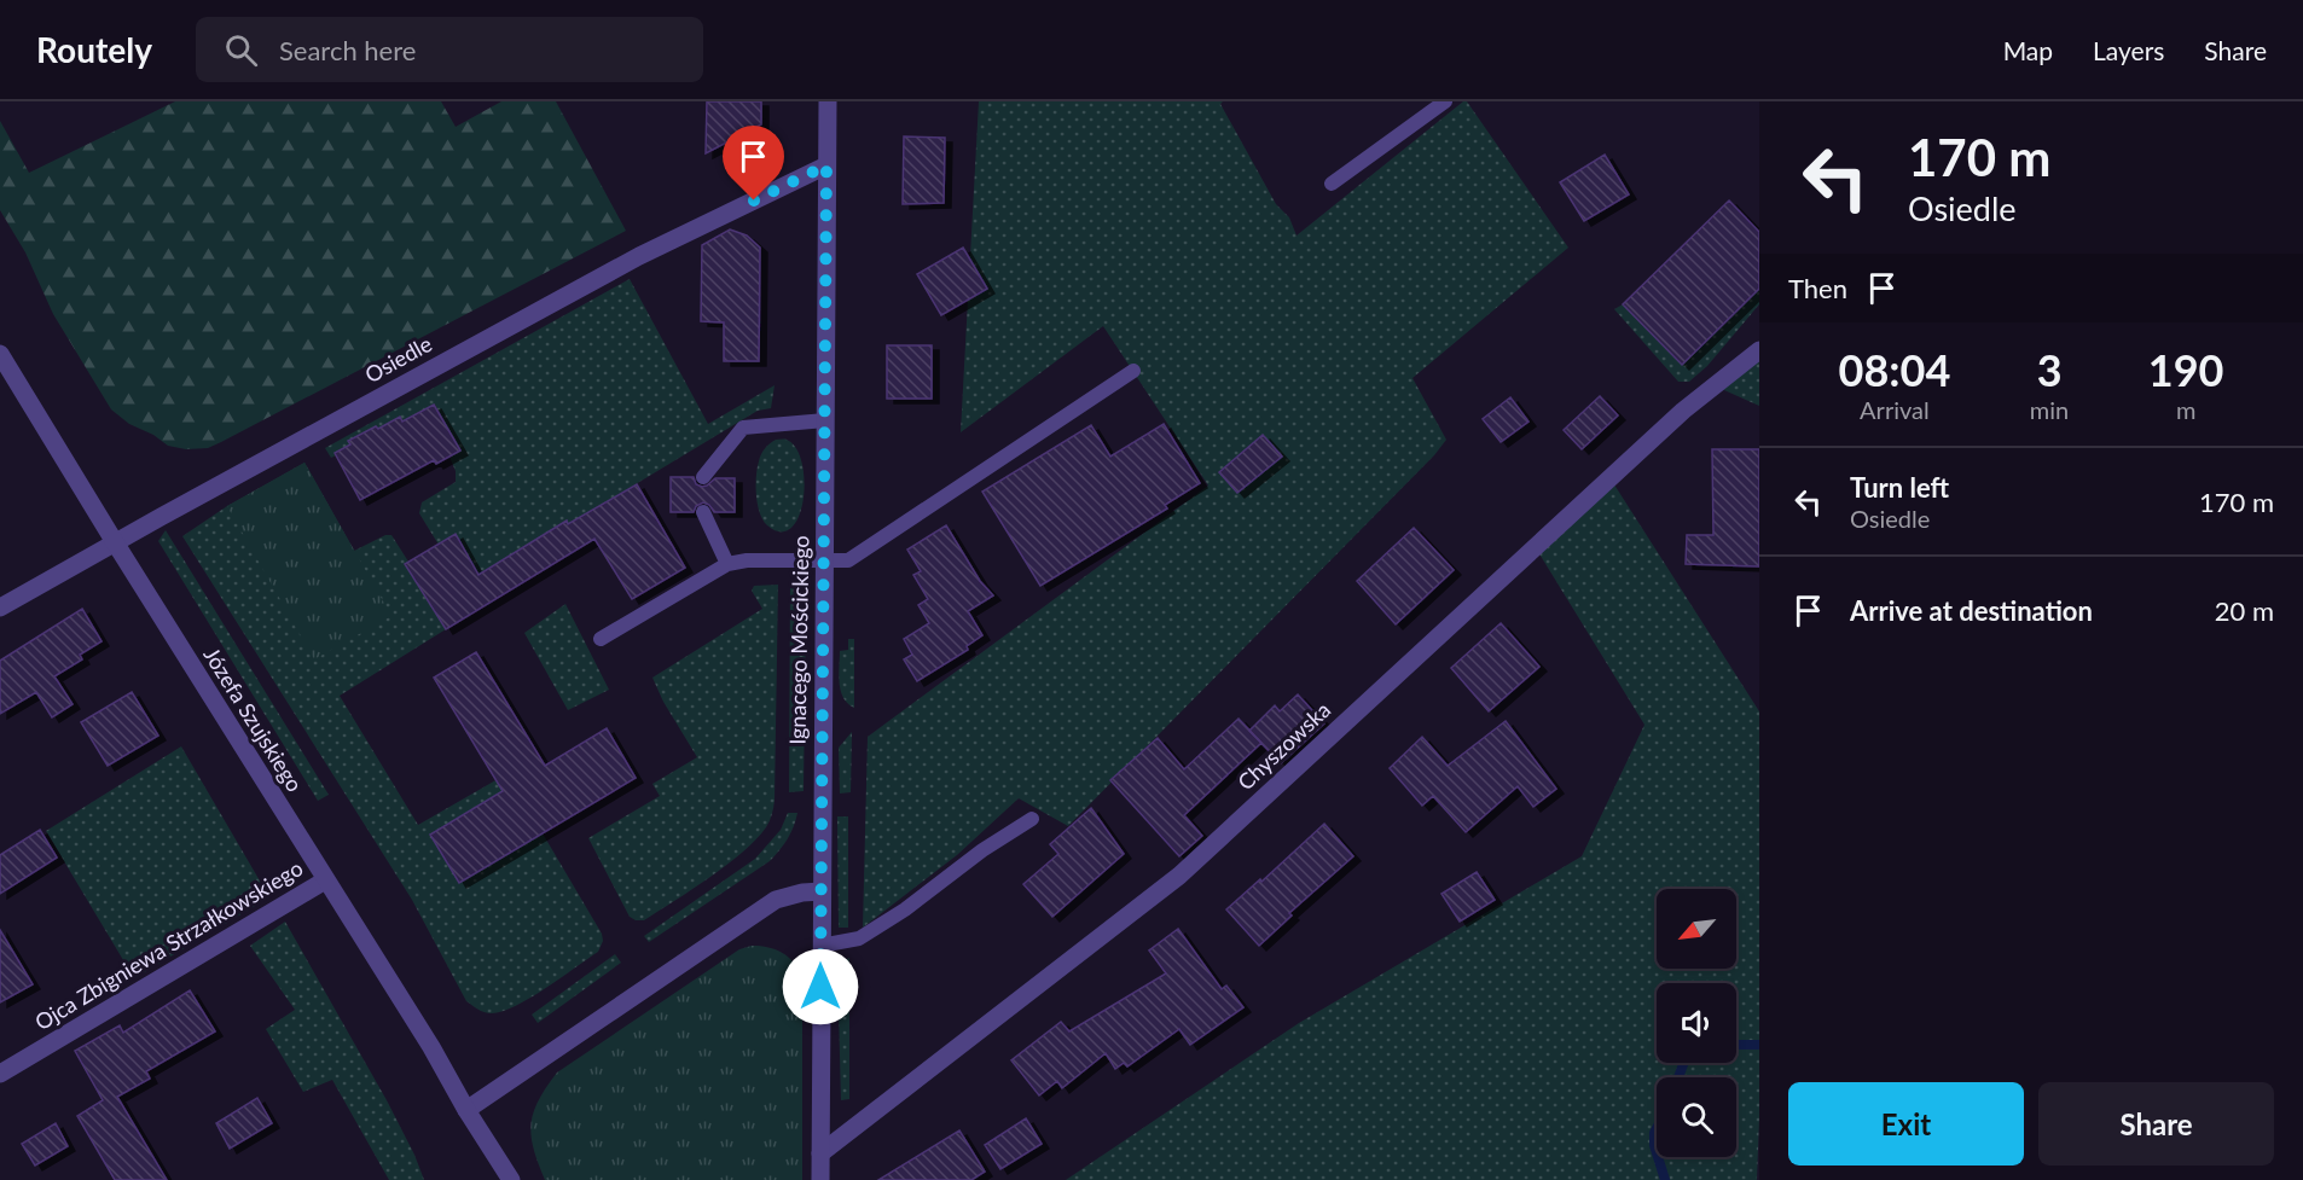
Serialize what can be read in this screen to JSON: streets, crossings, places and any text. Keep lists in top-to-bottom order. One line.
{"streets":{"street":["Osiedle","Ignacego Mościckiego","Józefa Szujskiego","Chyszowska","Ojca Zbigniewa Strzałkowskiego"]},"crossings":[["Osiedle","Ignacego Mościckiego"],["Osiedle","Józefa Szujskiego"],["Ignacego Mościckiego","Chyszowska"],["Józefa Szujskiego","Ojca Zbigniewa Strzałkowskiego"]],"north":"bottom left","page":{"header":"Routely","search":"Search here","nav":["Map","Layers","Share"],"turn":["170 m","Osiedle"],"then":"Then","eta":["08:04","Arrival","3","min","190","m"],"list":[{"name":"Turn left","note":"Osiedle","value":"170 m"},{"name":"Arrive at destination","value":"20 m"}],"buttons":["Exit","Share"]}}
